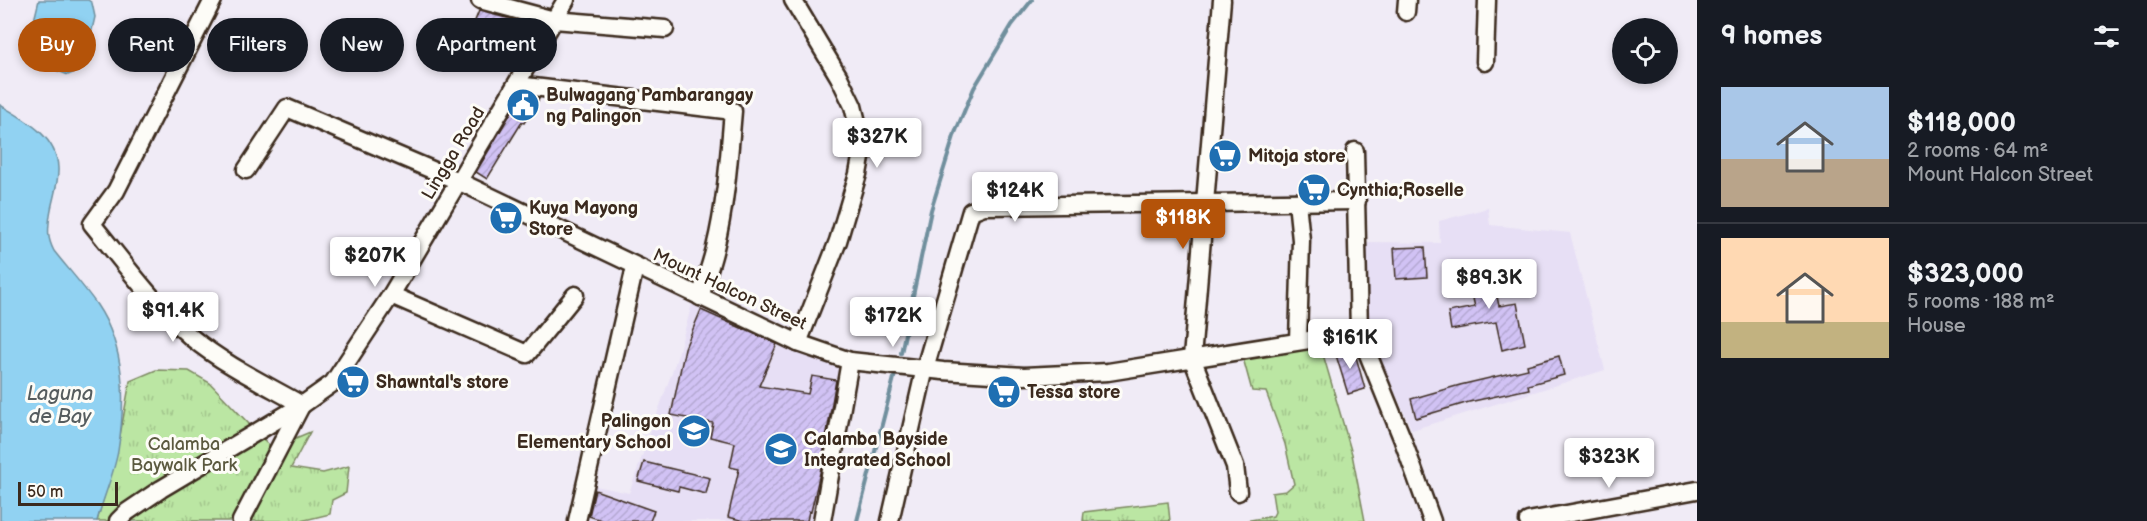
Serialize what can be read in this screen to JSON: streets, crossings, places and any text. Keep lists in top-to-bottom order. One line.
{"streets":{"street":["Lingga Road","Mount Halcon Street"]},"crossings":[["Lingga Road","Mount Halcon Street"]],"water":["Laguna de Bay"],"parks":["Calamba Baywalk Park"],"places":{"public building":["Bulwagang Pambarangay ng Palingon"],"supermarket":["Mitoja store","Cynthia;Roselle","Kuya Mayong Store","Shawntal's store","Tessa store"],"school or university":["Palingon Elementary School","Calamba Bayside Integrated School"]},"scale_bar":"50 m","page":{"heading":"9 homes","chip":["Buy","Rent","Filters","New","Apartment"],"list":[{"name":"$118,000","note":"2 rooms · 64 m² · Mount Halcon Street"},{"name":"$323,000","note":"5 rooms · 188 m² · House"}],"price":["$327K","$124K","$118K","$207K","$89.3K","$91.4K","$172K","$161K","$323K"],"scale":"50 m"}}
